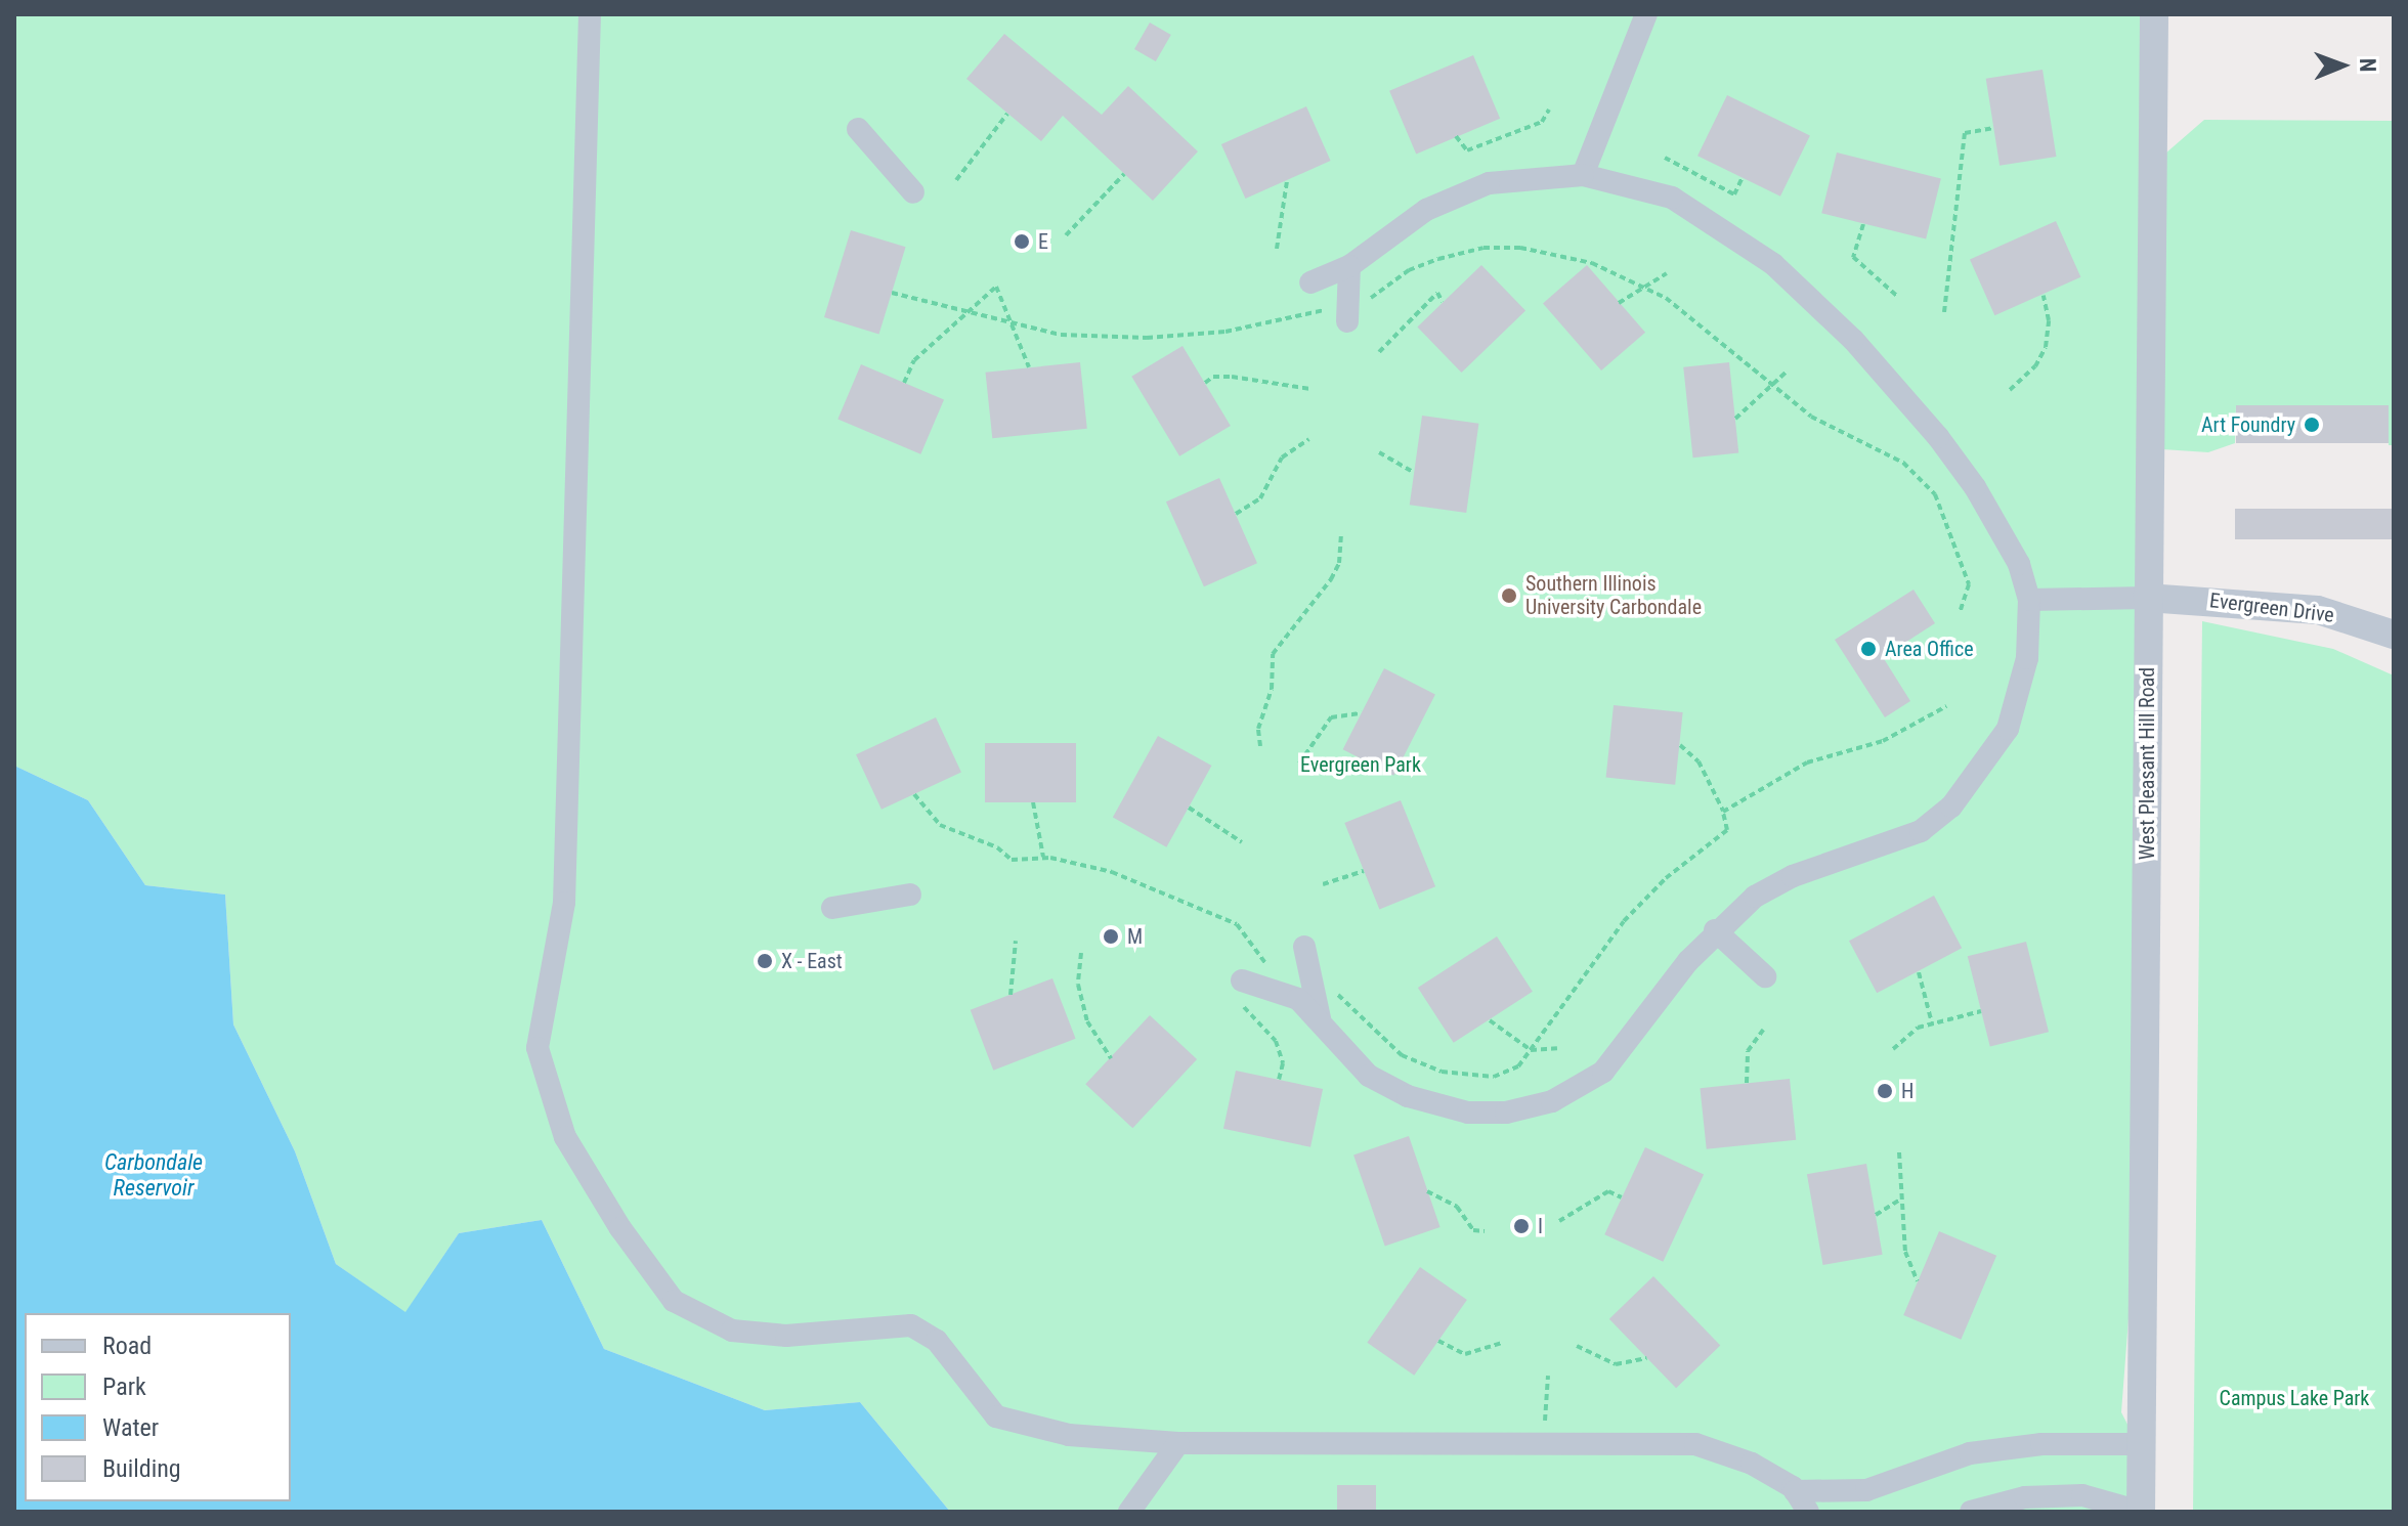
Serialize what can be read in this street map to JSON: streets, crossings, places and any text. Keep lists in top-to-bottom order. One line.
{"streets":{"street":["Evergreen Drive","West Pleasant Hill Road"]},"crossings":[["Evergreen Drive","West Pleasant Hill Road"]],"water":["Carbondale Reservoir"],"parks":["Evergreen Park","Campus Lake Park"],"places":["E","Art Foundry","Southern Illinois University Carbondale","Area Office","M","X - East","H","I"],"legend":["Road","Park","Water","Building"],"north":"right"}
